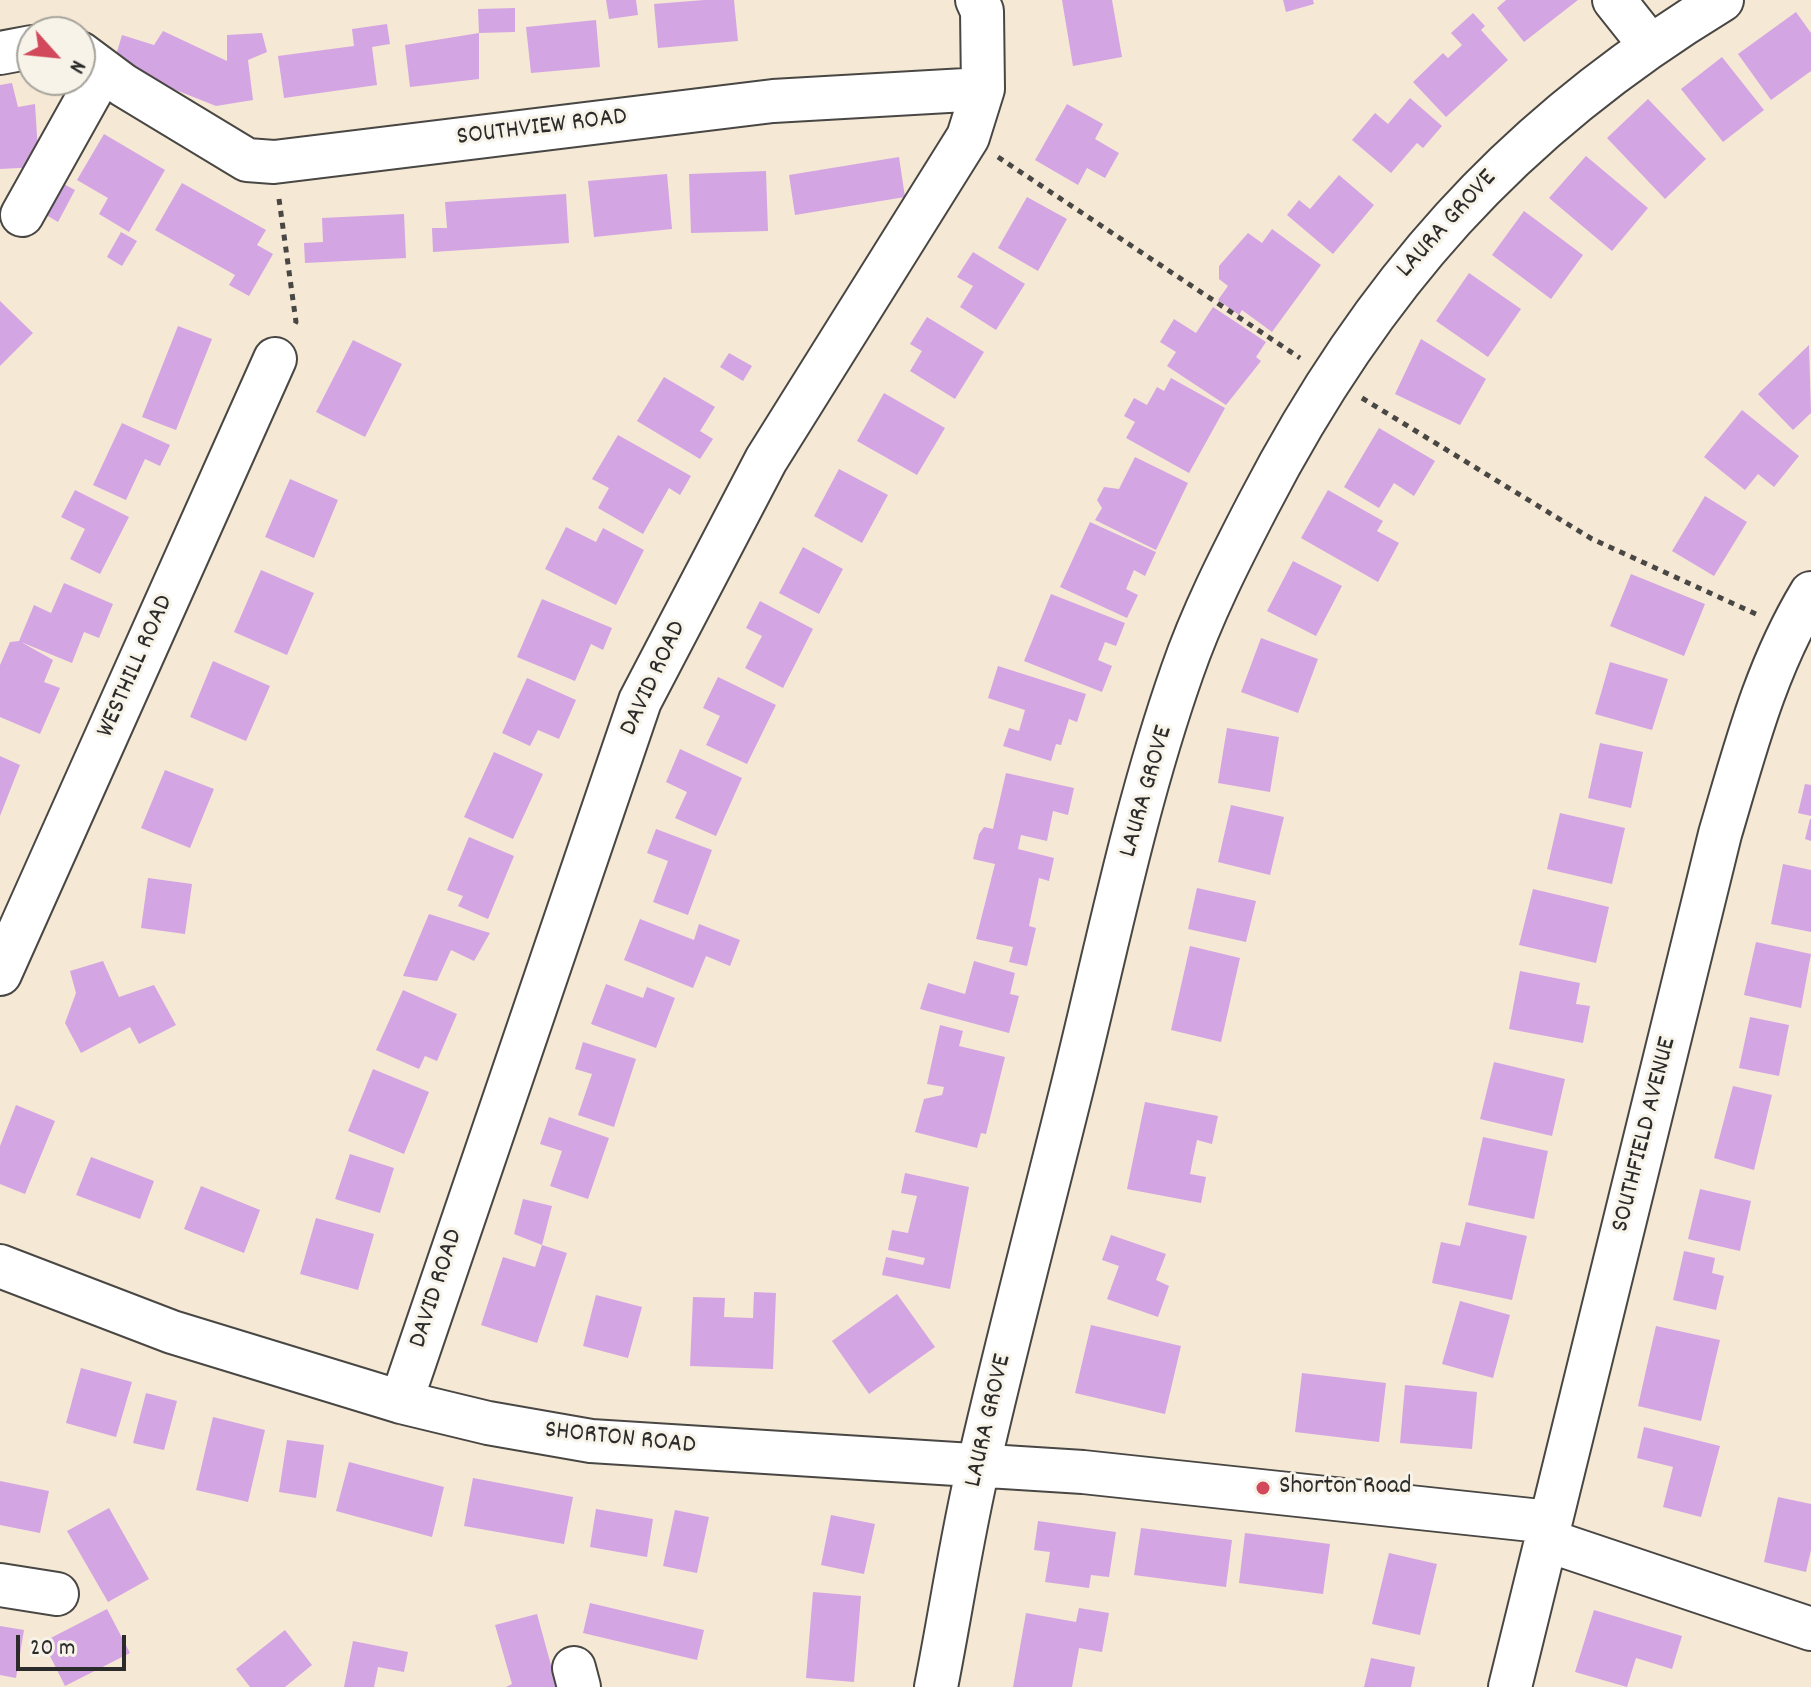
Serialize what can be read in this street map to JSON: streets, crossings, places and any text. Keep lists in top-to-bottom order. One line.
{"streets":{"street":["SOUTHVIEW ROAD","LAURA GROVE","WESTHILL ROAD","DAVID ROAD","SOUTHFIELD AVENUE","SHORTON ROAD"]},"crossings":[["SOUTHVIEW ROAD","DAVID ROAD"],["LAURA GROVE","SHORTON ROAD"],["DAVID ROAD","SHORTON ROAD"],["SOUTHFIELD AVENUE","SHORTON ROAD"]],"places":["Shorton Road"],"scale_bar":"20 m","north":"bottom right"}
